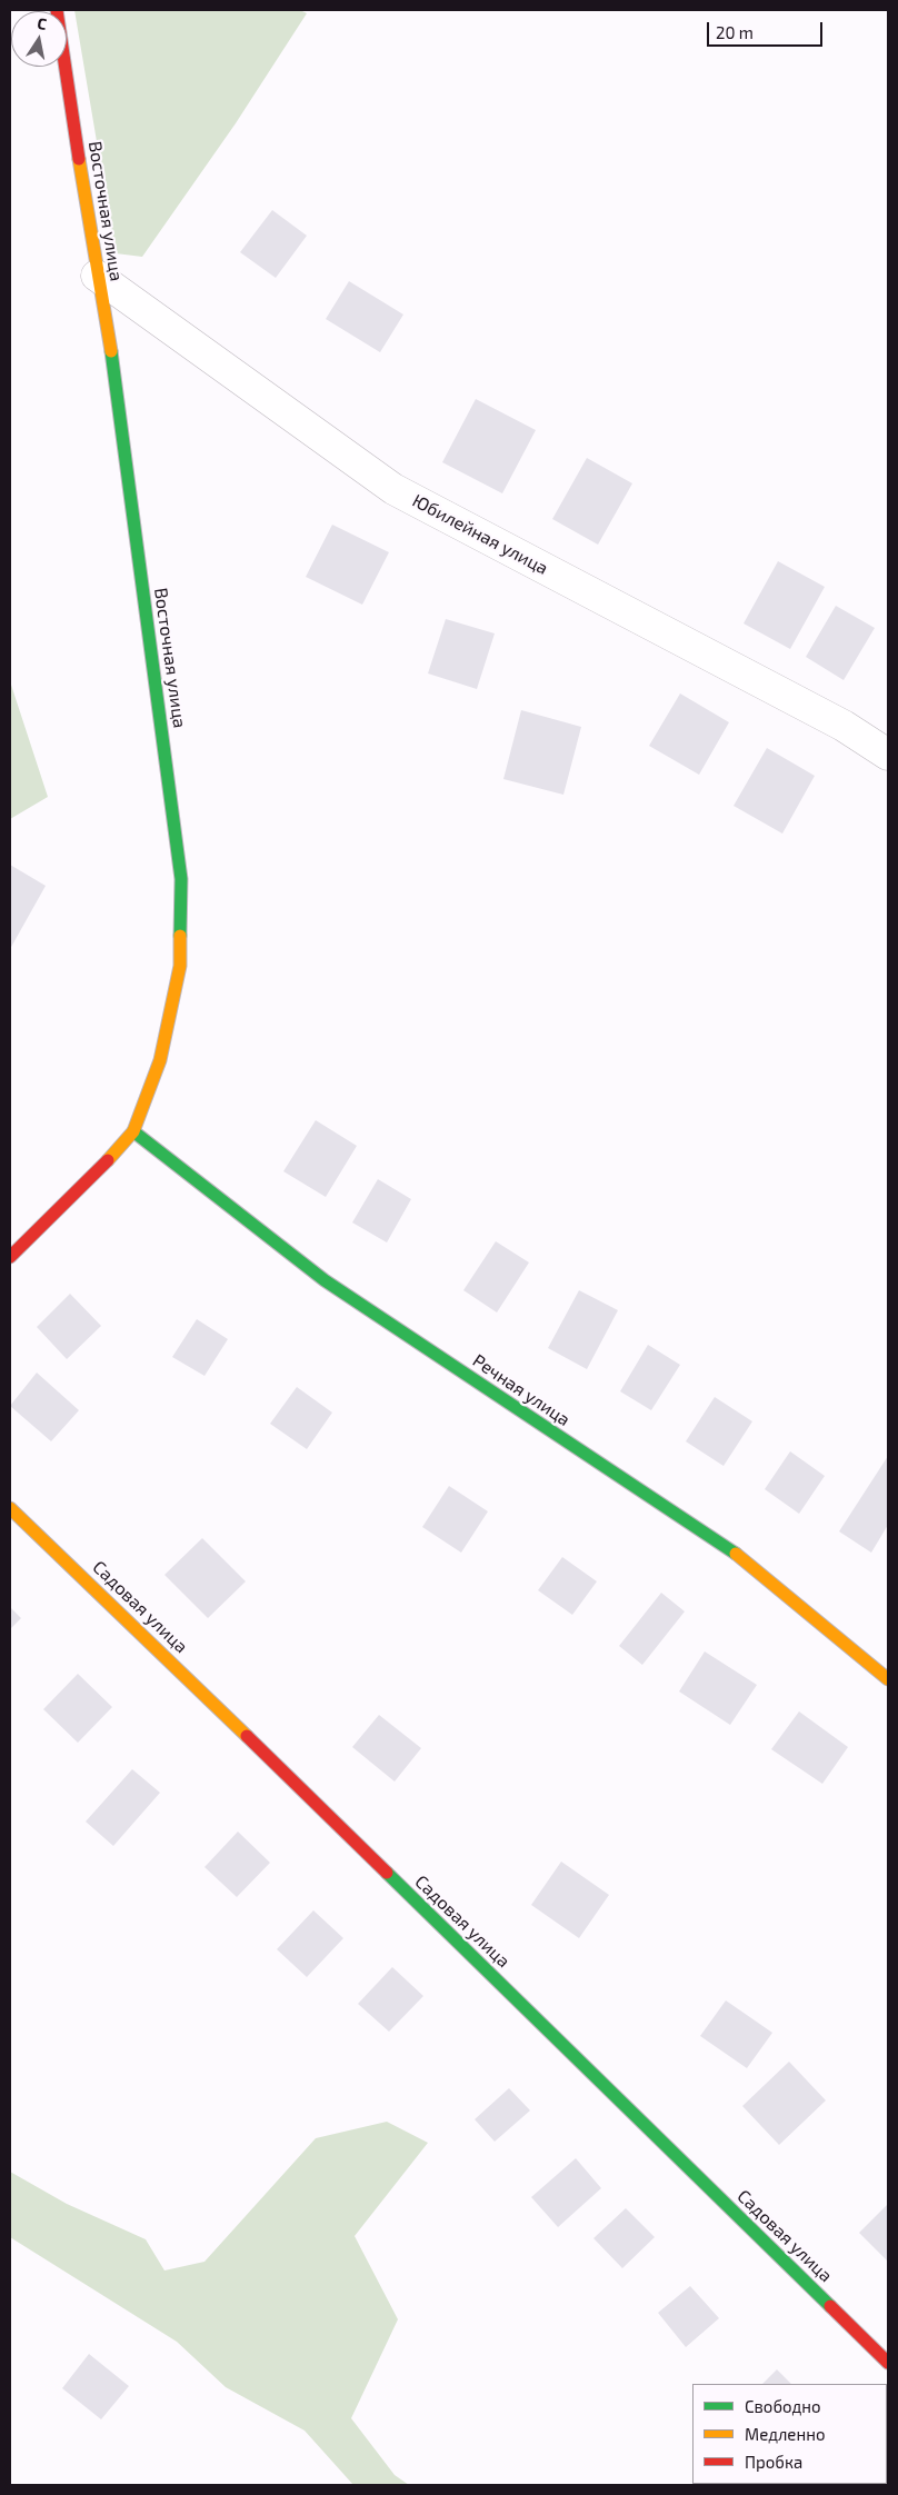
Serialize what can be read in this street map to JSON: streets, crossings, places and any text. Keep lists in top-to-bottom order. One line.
{"streets":{"street":["Восточная улица","Юбилейная улица","Речная улица","Садовая улица"]},"crossings":[["Восточная улица","Юбилейная улица"],["Восточная улица","Речная улица"]],"legend":["Свободно","Медленно","Пробка"],"scale_bar":"20 m","north":"top"}
